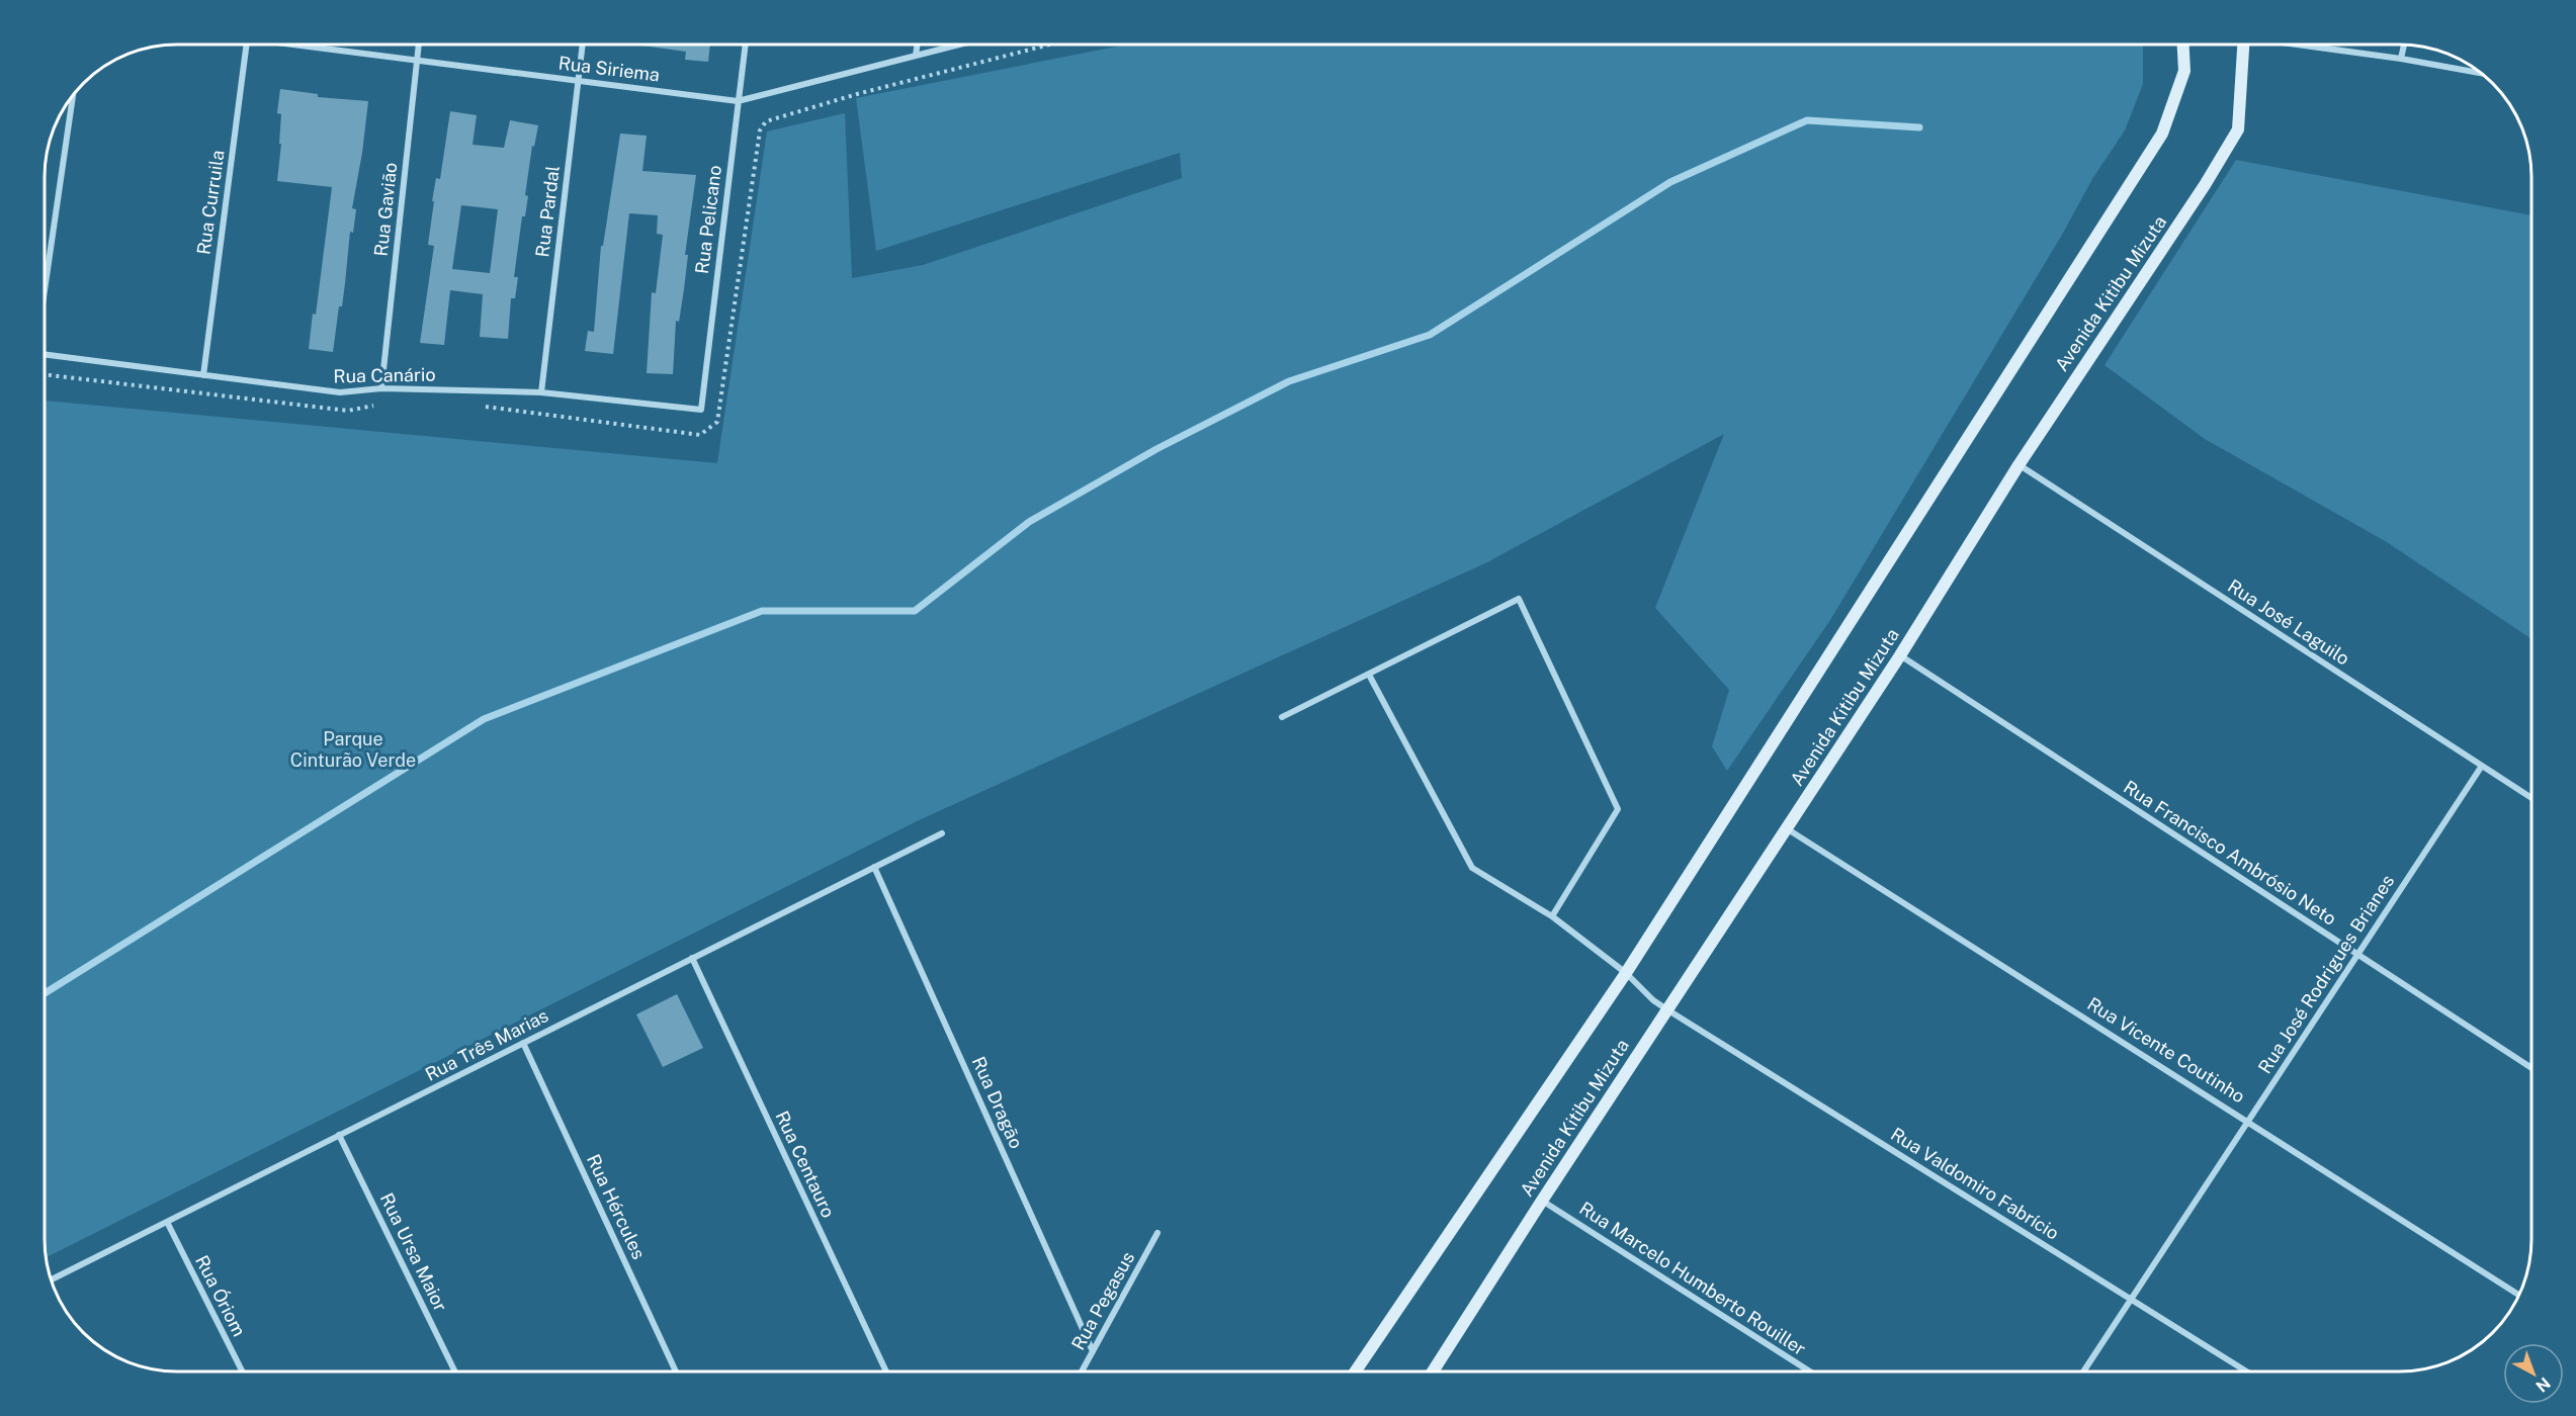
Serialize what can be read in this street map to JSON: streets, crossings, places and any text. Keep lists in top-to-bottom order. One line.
{"streets":{"street":["Rua Siriema","Rua Curruila","Rua Gavião","Rua Pardal","Rua Pelicano","Avenida Kitibu Mizuta","Rua Canário","Rua José Laguilo","Rua Francisco Ambrósio Neto","Rua José Rodrigues Brianes","Rua Três Marias","Rua Vicente Coutinho","Rua Dragão","Rua Centauro","Rua Valdomiro Fabrício","Rua Hércules","Rua Ursa Maior","Rua Marcelo Humberto Rouiller","Rua Óriom","Rua Pegasus"]},"crossings":[["Rua Siriema","Rua Gavião"],["Rua Siriema","Rua Pardal"],["Rua Siriema","Rua Pelicano"],["Rua Curruila","Rua Canário"],["Rua Gavião","Rua Canário"],["Rua Pardal","Rua Canário"],["Rua Pelicano","Rua Canário"],["Avenida Kitibu Mizuta","Rua José Laguilo"],["Avenida Kitibu Mizuta","Rua Francisco Ambrósio Neto"],["Avenida Kitibu Mizuta","Rua Vicente Coutinho"],["Avenida Kitibu Mizuta","Rua Valdomiro Fabrício"],["Avenida Kitibu Mizuta","Rua Marcelo Humberto Rouiller"],["Rua José Laguilo","Rua José Rodrigues Brianes"],["Rua Francisco Ambrósio Neto","Rua José Rodrigues Brianes"],["Rua José Rodrigues Brianes","Rua Vicente Coutinho"],["Rua José Rodrigues Brianes","Rua Valdomiro Fabrício"],["Rua Três Marias","Rua Dragão"],["Rua Três Marias","Rua Centauro"],["Rua Três Marias","Rua Hércules"],["Rua Três Marias","Rua Ursa Maior"],["Rua Três Marias","Rua Óriom"],["Rua Dragão","Rua Pegasus"]],"parks":["Parque Cinturão Verde"],"north":"bottom right"}
